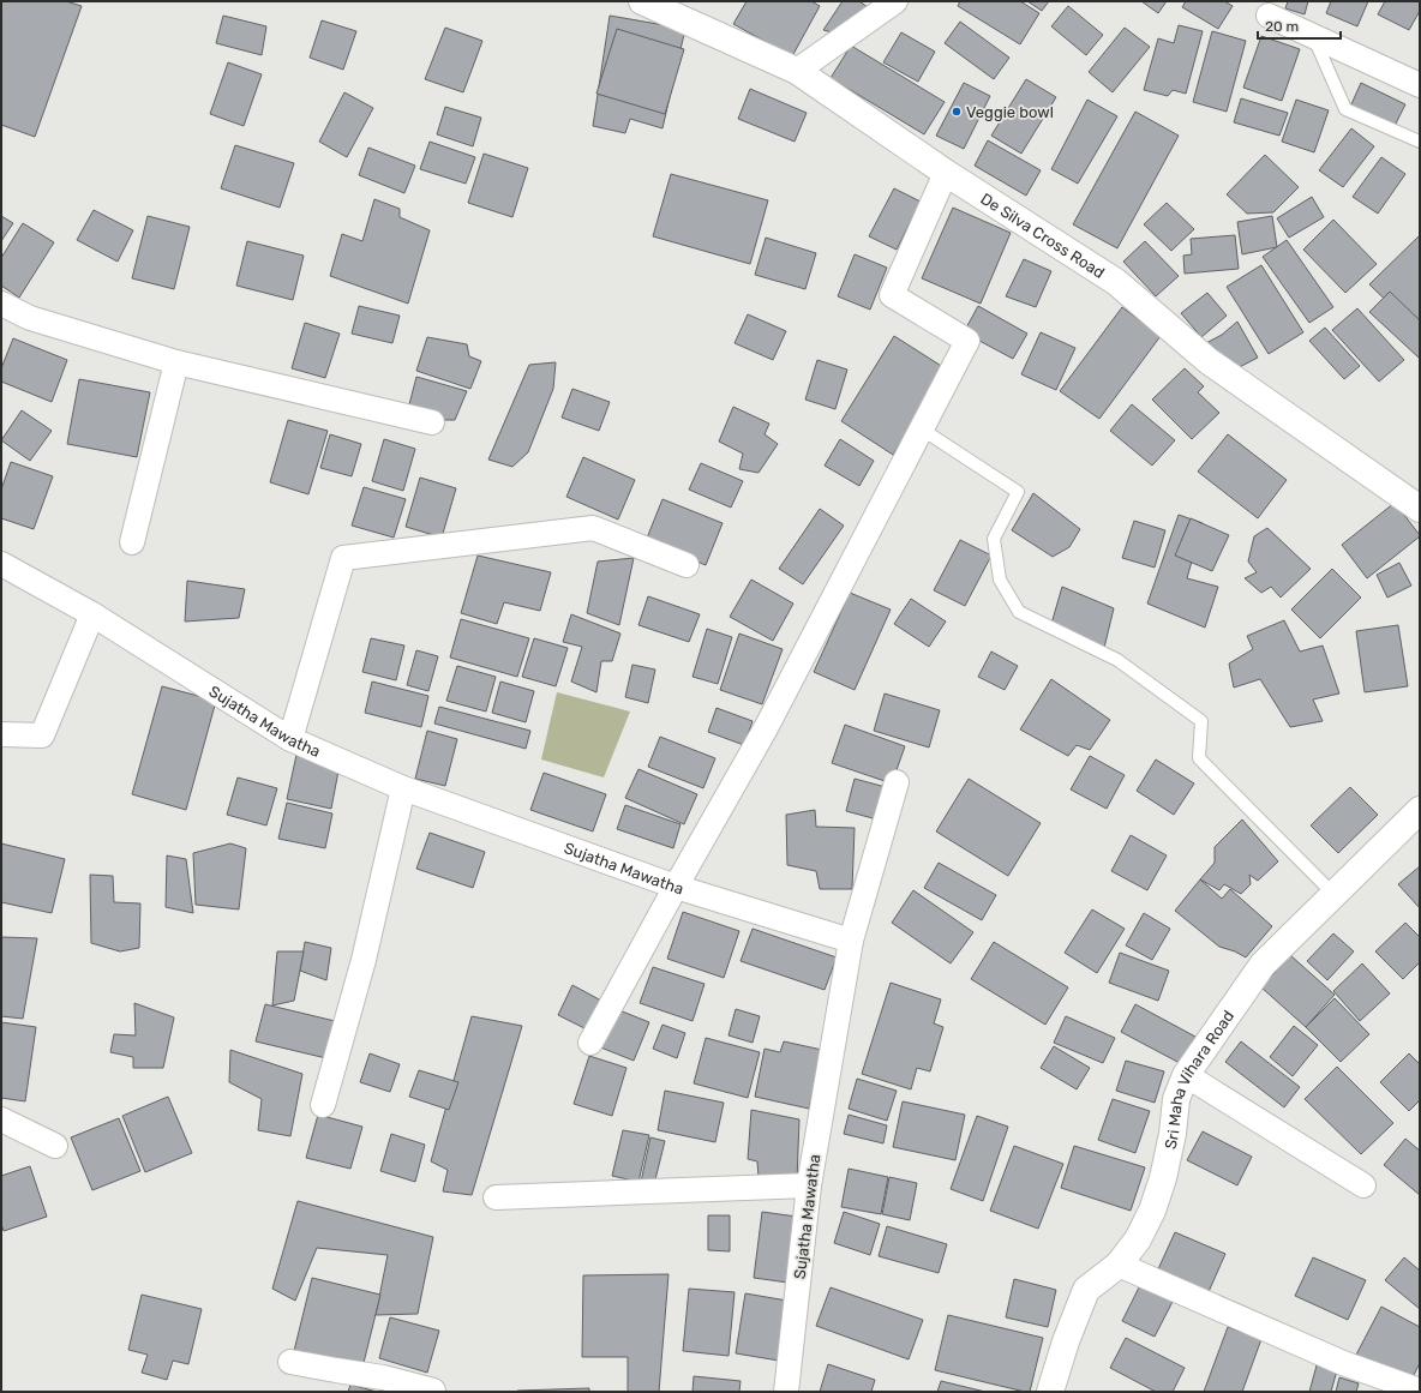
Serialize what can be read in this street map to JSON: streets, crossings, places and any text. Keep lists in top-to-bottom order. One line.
{"streets":{"street":["De Silva Cross Road","Sujatha Mawatha","Sri Maha Vihara Road"]},"places":["Veggie bowl"],"scale_bar":"20 m"}
